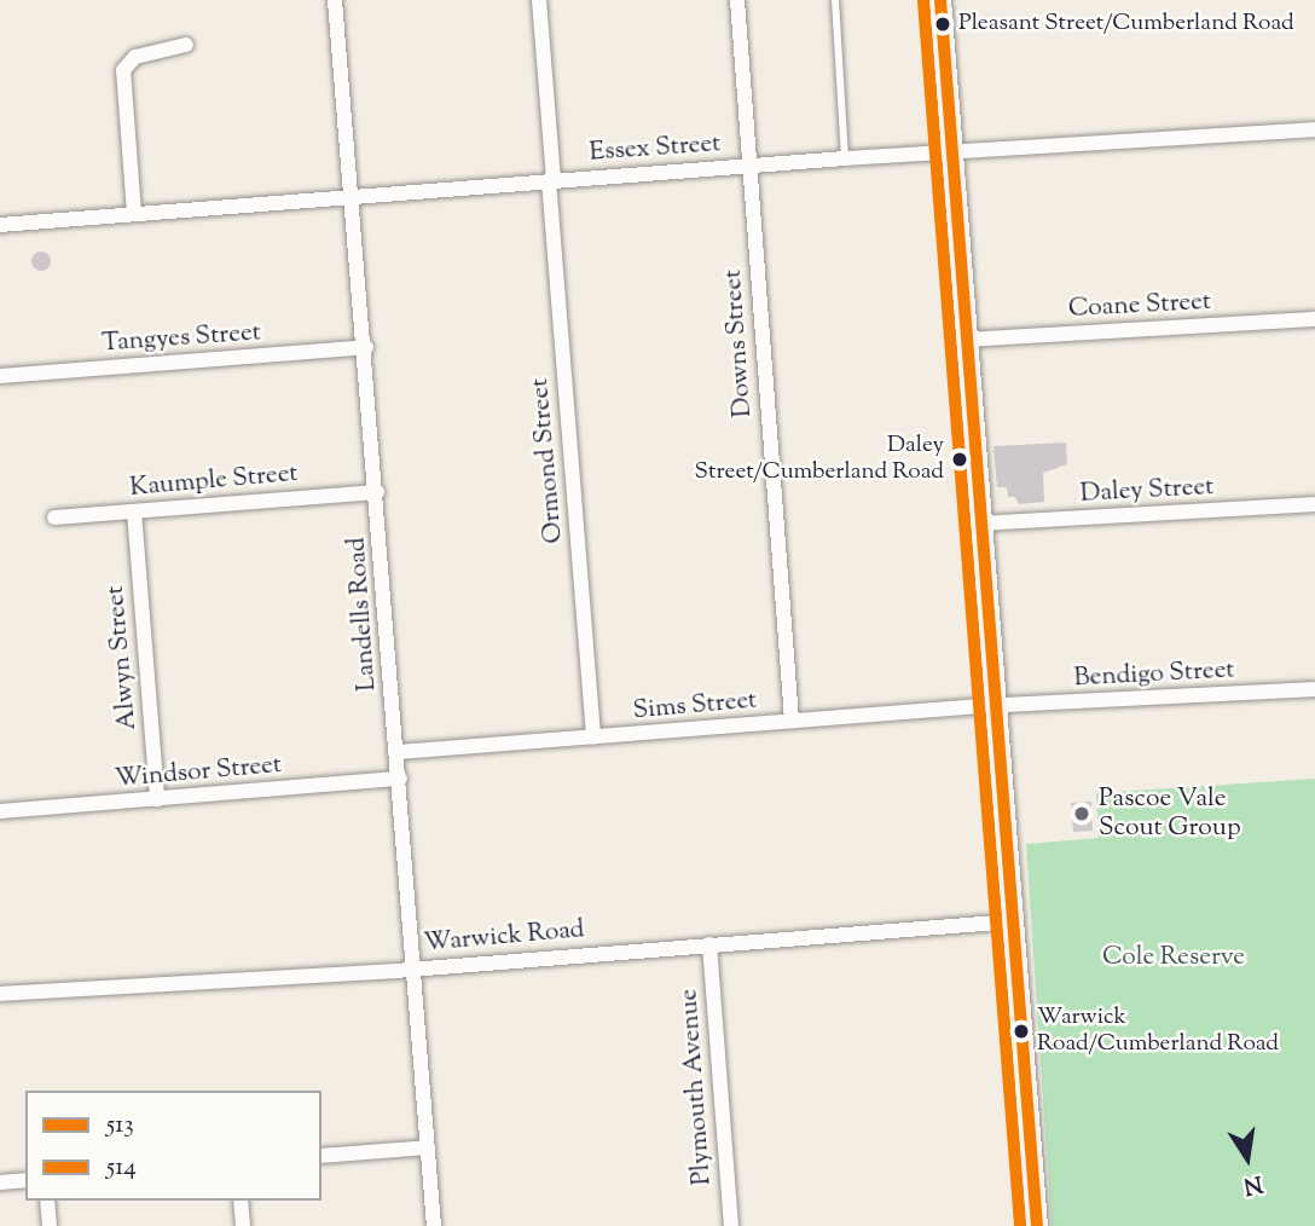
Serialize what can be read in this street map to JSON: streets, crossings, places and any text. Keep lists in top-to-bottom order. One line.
{"streets":{"street":["Essex Street","Coane Street","Tangyes Street","Downs Street","Ormond Street","Kaumple Street","Daley Street","Landells Road","Alwyn Street","Bendigo Street","Sims Street","Windsor Street","Warwick Road","Plymouth Avenue"]},"crossings":[["Essex Street","Downs Street"],["Essex Street","Ormond Street"],["Essex Street","Landells Road"],["Tangyes Street","Landells Road"],["Downs Street","Sims Street"],["Ormond Street","Sims Street"],["Kaumple Street","Landells Road"],["Kaumple Street","Alwyn Street"],["Landells Road","Sims Street"],["Landells Road","Windsor Street"],["Landells Road","Warwick Road"],["Alwyn Street","Windsor Street"],["Bendigo Street","Sims Street"],["Warwick Road","Plymouth Avenue"]],"parks":["Cole Reserve"],"places":["Pleasant Street/Cumberland Road","Daley Street/Cumberland Road","Pascoe Vale Scout Group","Warwick Road/Cumberland Road"],"lines":["transit line 513","transit line 514"],"legend":["513","514"],"north":"bottom"}
